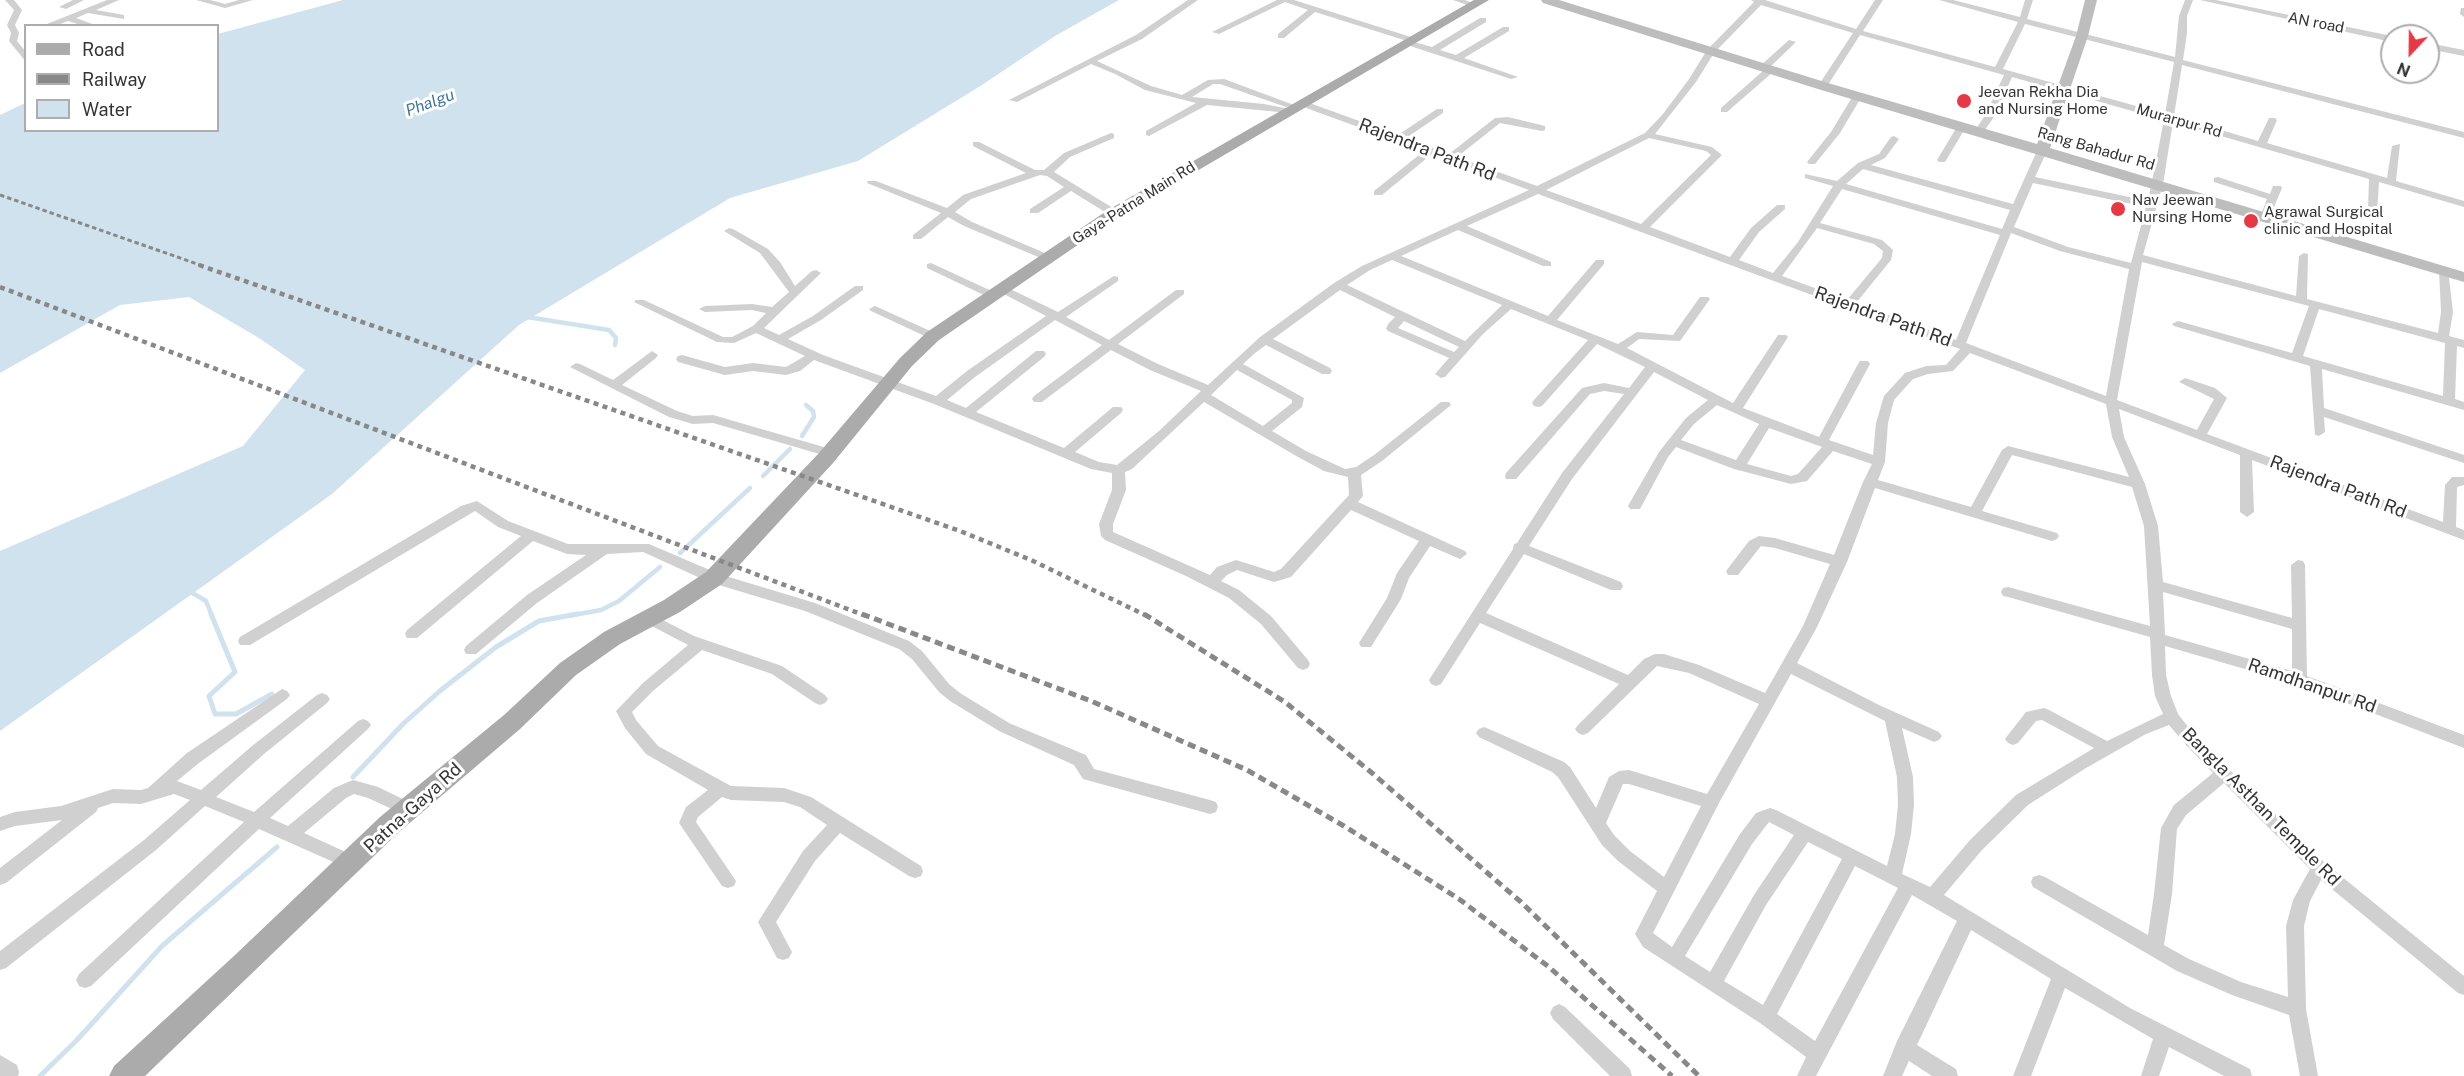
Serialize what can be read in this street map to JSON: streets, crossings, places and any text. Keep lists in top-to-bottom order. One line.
{"streets":{"main road":["Gaya-Patna Main Rd","Patna-Gaya Rd"],"street":["AN road","Murarpur Rd","Rang Bahadur Rd","Rajendra Path Rd","Ramdhanpur Rd","Bangla Asthan Temple Rd"]},"crossings":[["Rajendra Path Rd","Gaya-Patna Main Rd"],["Rajendra Path Rd","Bangla Asthan Temple Rd"],["Gaya-Patna Main Rd","Patna-Gaya Rd"],["Ramdhanpur Rd","Bangla Asthan Temple Rd"]],"water":["Phalgu"],"places":["Jeevan Rekha Dia and Nursing Home","Nav Jeewan Nursing Home","Agrawal Surgical clinic and Hospital"],"legend":["Road","Railway","Water"],"north":"bottom"}
